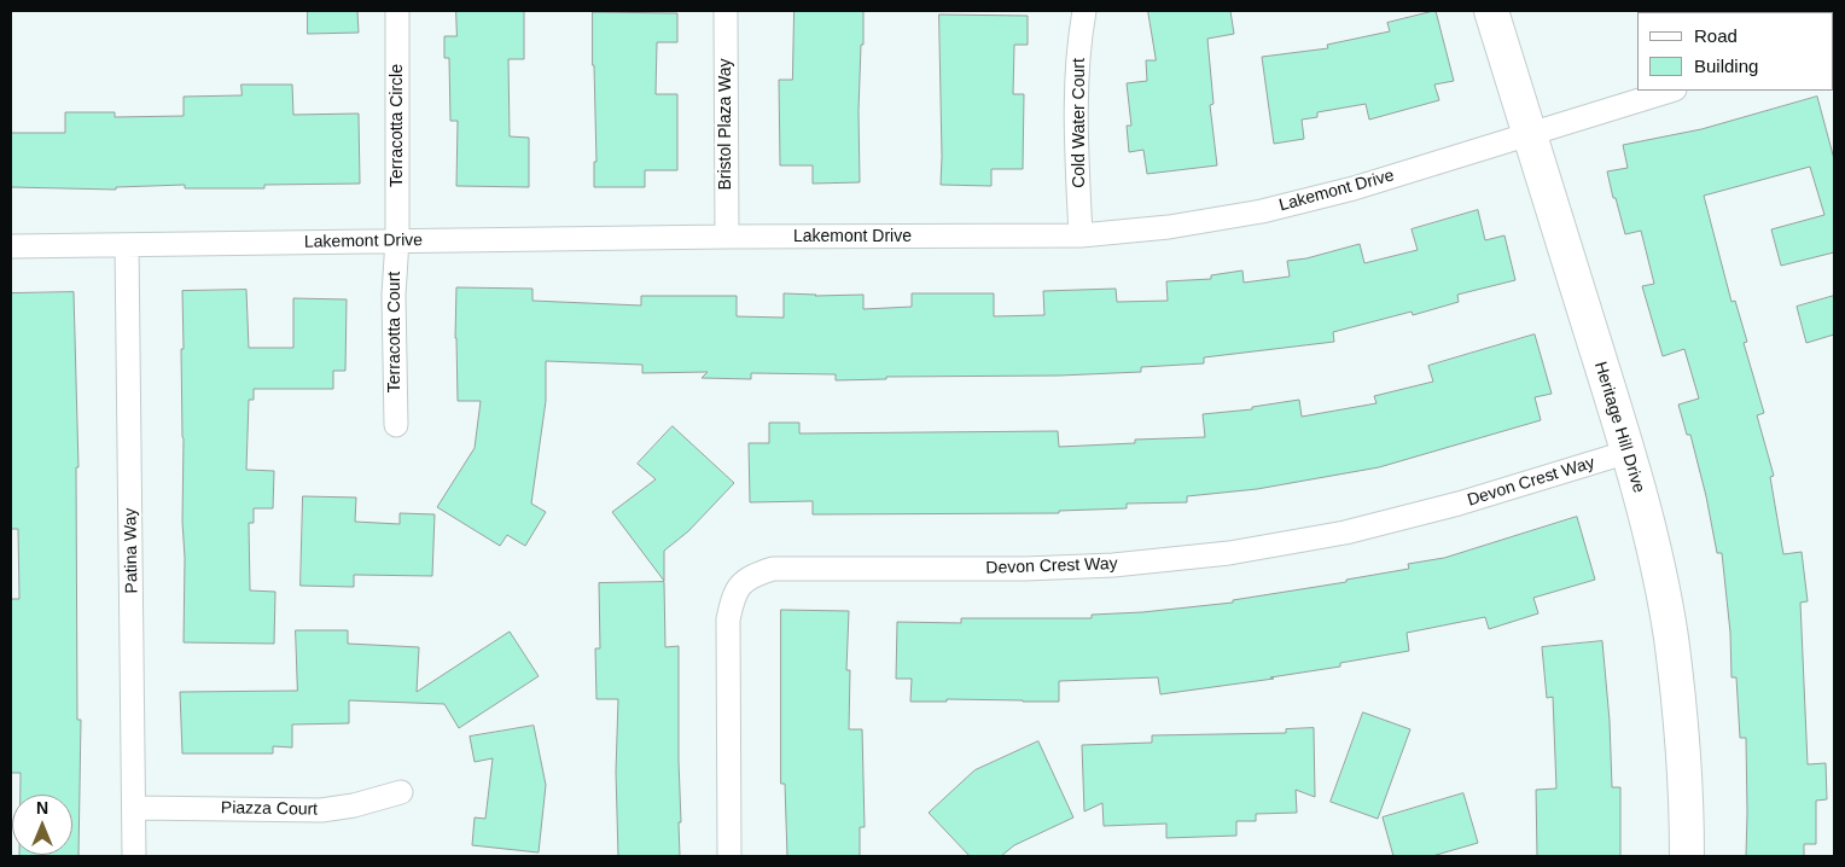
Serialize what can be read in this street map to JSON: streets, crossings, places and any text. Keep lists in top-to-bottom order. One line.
{"streets":{"street":["Cold Water Court","Bristol Plaza Way","Terracotta Circle","Lakemont Drive","Terracotta Court","Heritage Hill Drive","Devon Crest Way","Patina Way","Piazza Court"]},"crossings":[["Cold Water Court","Lakemont Drive"],["Bristol Plaza Way","Lakemont Drive"],["Terracotta Circle","Lakemont Drive"],["Terracotta Circle","Terracotta Court"],["Lakemont Drive","Terracotta Court"],["Lakemont Drive","Heritage Hill Drive"],["Lakemont Drive","Patina Way"],["Heritage Hill Drive","Devon Crest Way"],["Patina Way","Piazza Court"]],"legend":["Road","Building"],"north":"top"}
